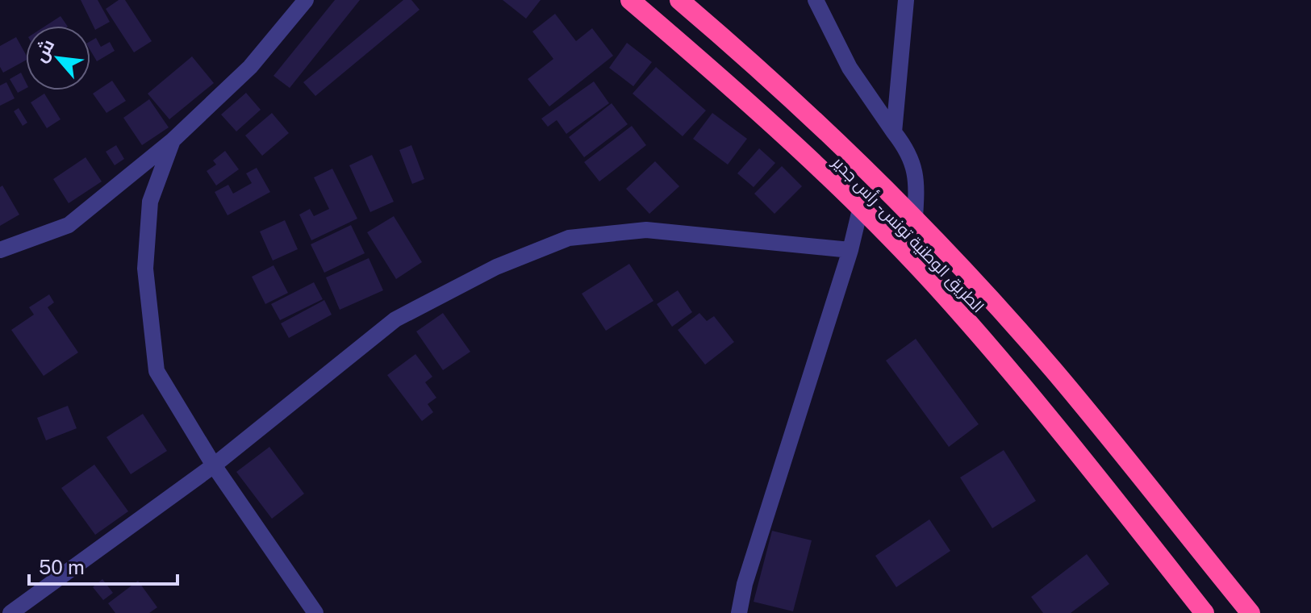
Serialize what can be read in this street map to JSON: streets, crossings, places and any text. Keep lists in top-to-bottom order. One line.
{"streets":{"highway":["الطريق الوطنية تونس - رأس جدير"]},"scale_bar":"50 m","north":"top left"}
